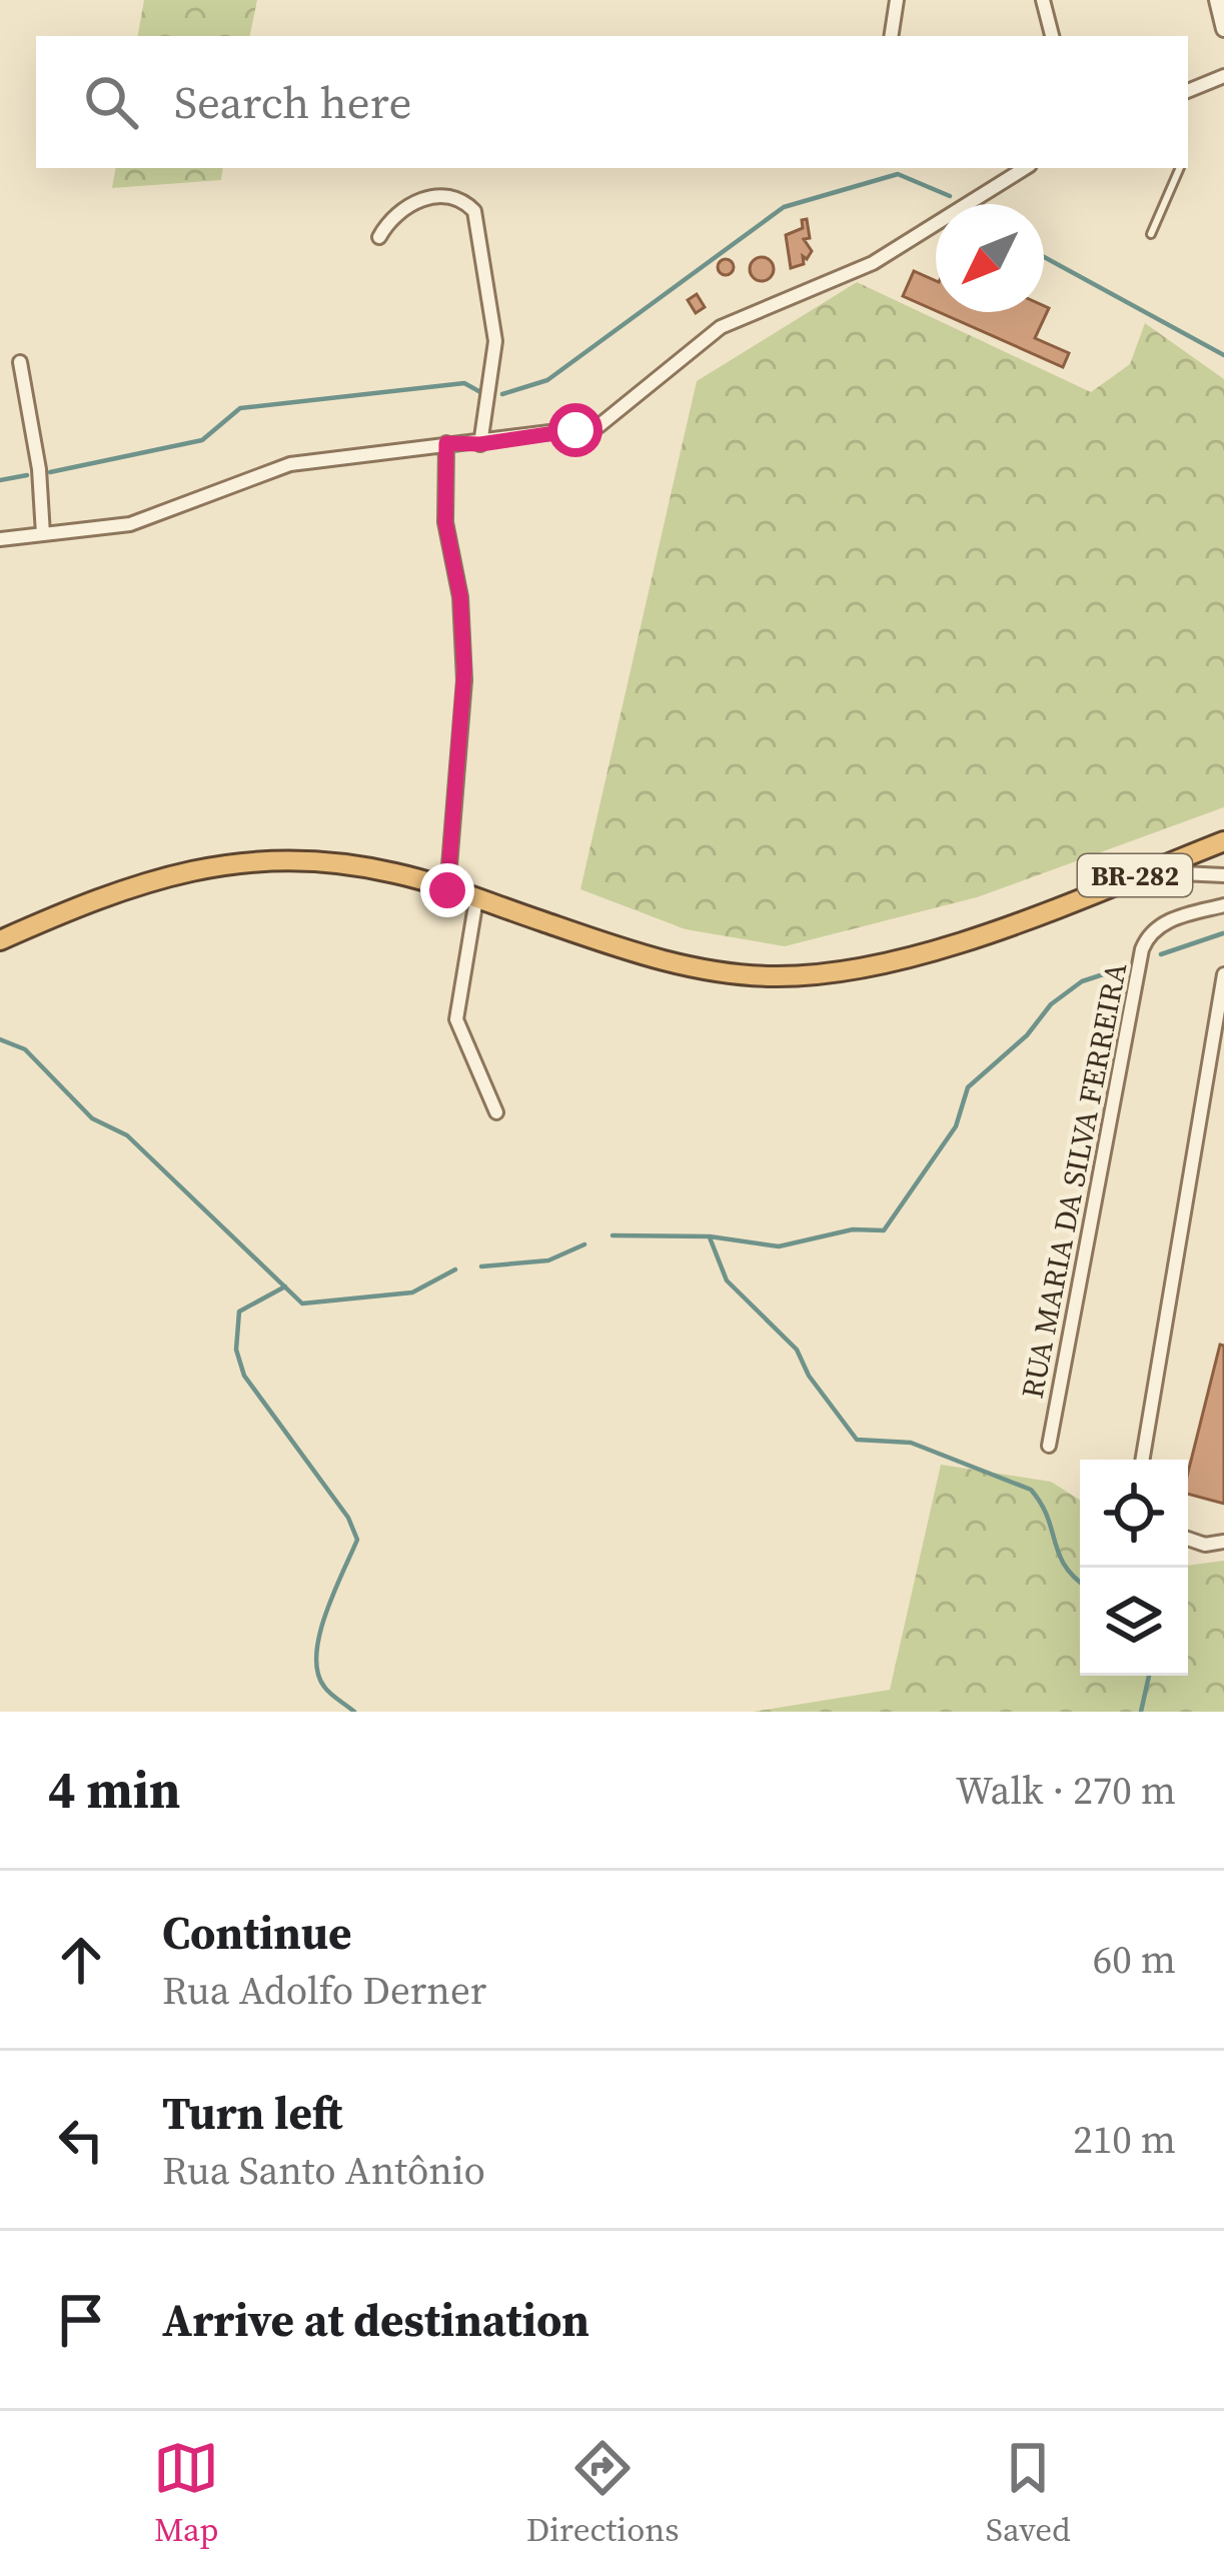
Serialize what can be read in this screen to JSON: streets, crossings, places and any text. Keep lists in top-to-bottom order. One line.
{"streets":{"highway":["BR-282"],"street":["RUA MARIA DA SILVA FERREIRA"]},"north":"bottom left","page":{"search":"Search here","heading":["4 min","Walk · 270 m"],"list":[["Continue","Rua Adolfo Derner","60 m"],["Turn left","Rua Santo Antônio","210 m"],"Arrive at destination"],"nav":["Map","Directions","Saved"]}}
